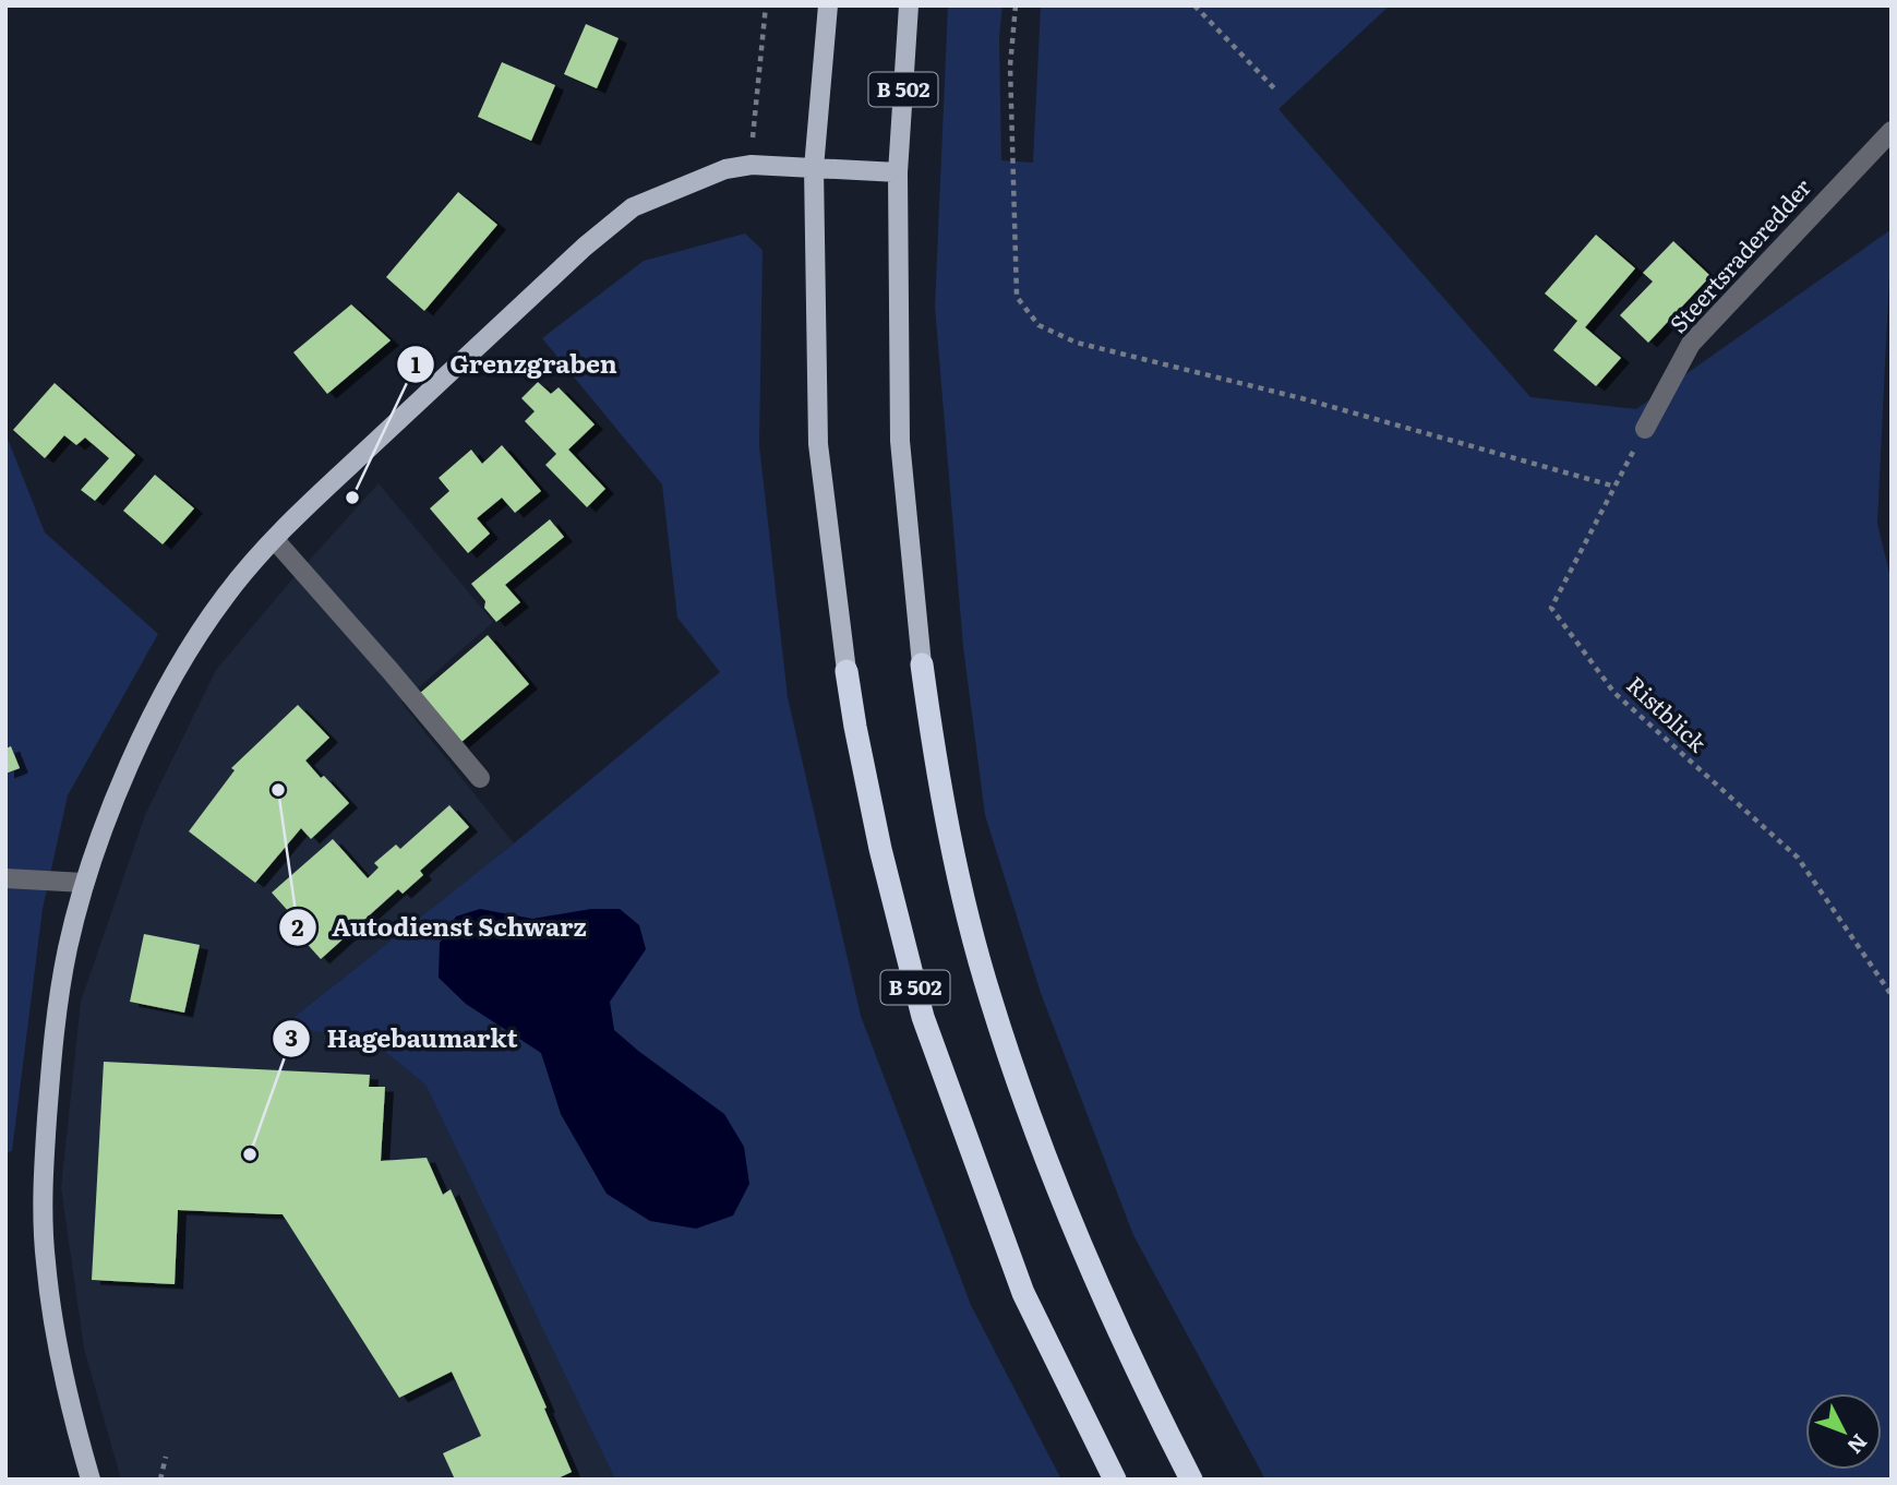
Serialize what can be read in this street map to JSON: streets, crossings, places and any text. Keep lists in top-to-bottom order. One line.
{"streets":{"highway":["B 502"],"lane":["Steertsraderedder"],"path":["Ristblick"]},"crossings":[["Steertsraderedder","Ristblick"]],"places":["Grenzgraben","Autodienst Schwarz","Hagebaumarkt"],"north":"bottom right"}
